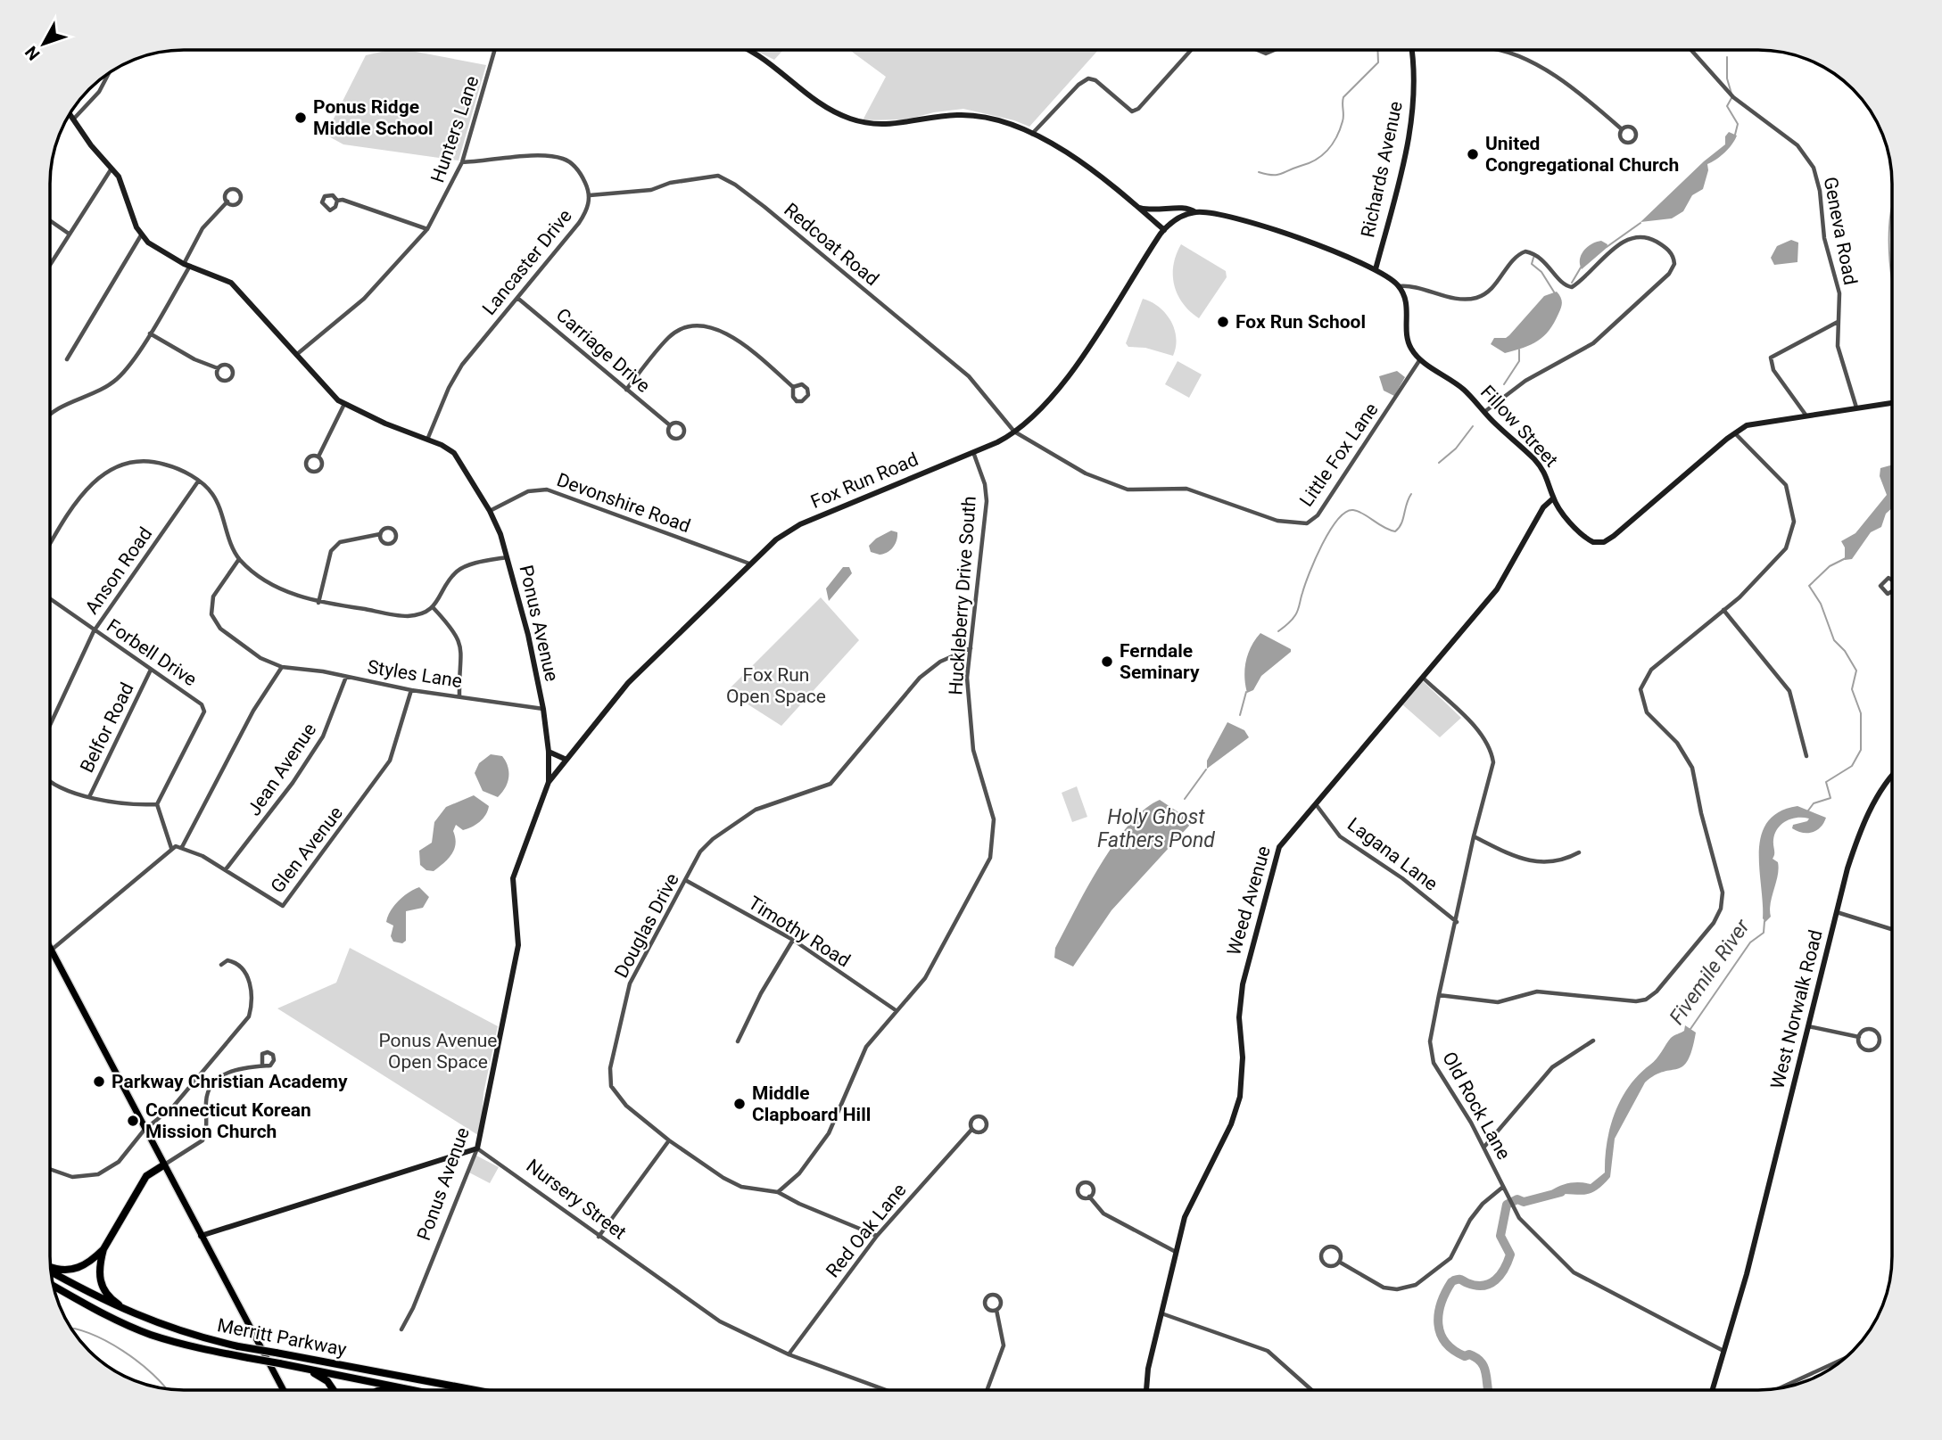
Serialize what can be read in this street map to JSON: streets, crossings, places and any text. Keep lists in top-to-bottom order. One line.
{"streets":{"highway":["Merritt Parkway"],"street":["Hunters Lane","Richards Avenue","Geneva Road","Redcoat Road","Lancaster Drive","Carriage Drive","Fillow Street","Little Fox Lane","Fox Run Road","Devonshire Road","Anson Road","Huckleberry Drive South","Ponus Avenue","Forbell Drive","Styles Lane","Belfor Road","Jean Avenue","Glen Avenue","Lagana Lane","Weed Avenue","Douglas Drive","Timothy Road","West Norwalk Road","Old Rock Lane","Nursery Street","Red Oak Lane"]},"crossings":[["Hunters Lane","Lancaster Drive"],["Hunters Lane","Ponus Avenue"],["Geneva Road","Fillow Street"],["Redcoat Road","Lancaster Drive"],["Redcoat Road","Little Fox Lane"],["Redcoat Road","Fox Run Road"],["Lancaster Drive","Carriage Drive"],["Lancaster Drive","Ponus Avenue"],["Fillow Street","Little Fox Lane"],["Fillow Street","Weed Avenue"],["Little Fox Lane","Fox Run Road"],["Fox Run Road","Devonshire Road"],["Fox Run Road","Huckleberry Drive South"],["Fox Run Road","Ponus Avenue"],["Devonshire Road","Ponus Avenue"],["Anson Road","Forbell Drive"],["Huckleberry Drive South","Douglas Drive"],["Huckleberry Drive South","Timothy Road"],["Ponus Avenue","Styles Lane"],["Ponus Avenue","Nursery Street"],["Forbell Drive","Belfor Road"],["Styles Lane","Jean Avenue"],["Styles Lane","Glen Avenue"],["Jean Avenue","Glen Avenue"],["Lagana Lane","Weed Avenue"],["Lagana Lane","Old Rock Lane"],["Weed Avenue","Old Rock Lane"],["Douglas Drive","Timothy Road"],["Douglas Drive","Red Oak Lane"],["West Norwalk Road","Old Rock Lane"],["Nursery Street","Red Oak Lane"]],"water":["Holy Ghost Fathers Pond","Fivemile River"],"parks":["Fox Run Open Space","Ponus Avenue Open Space"],"places":["Ponus Ridge Middle School","United Congregational Church","Fox Run School","Ferndale Seminary","Parkway Christian Academy","Middle Clapboard Hill","Connecticut Korean Mission Church"],"north":"bottom left"}
